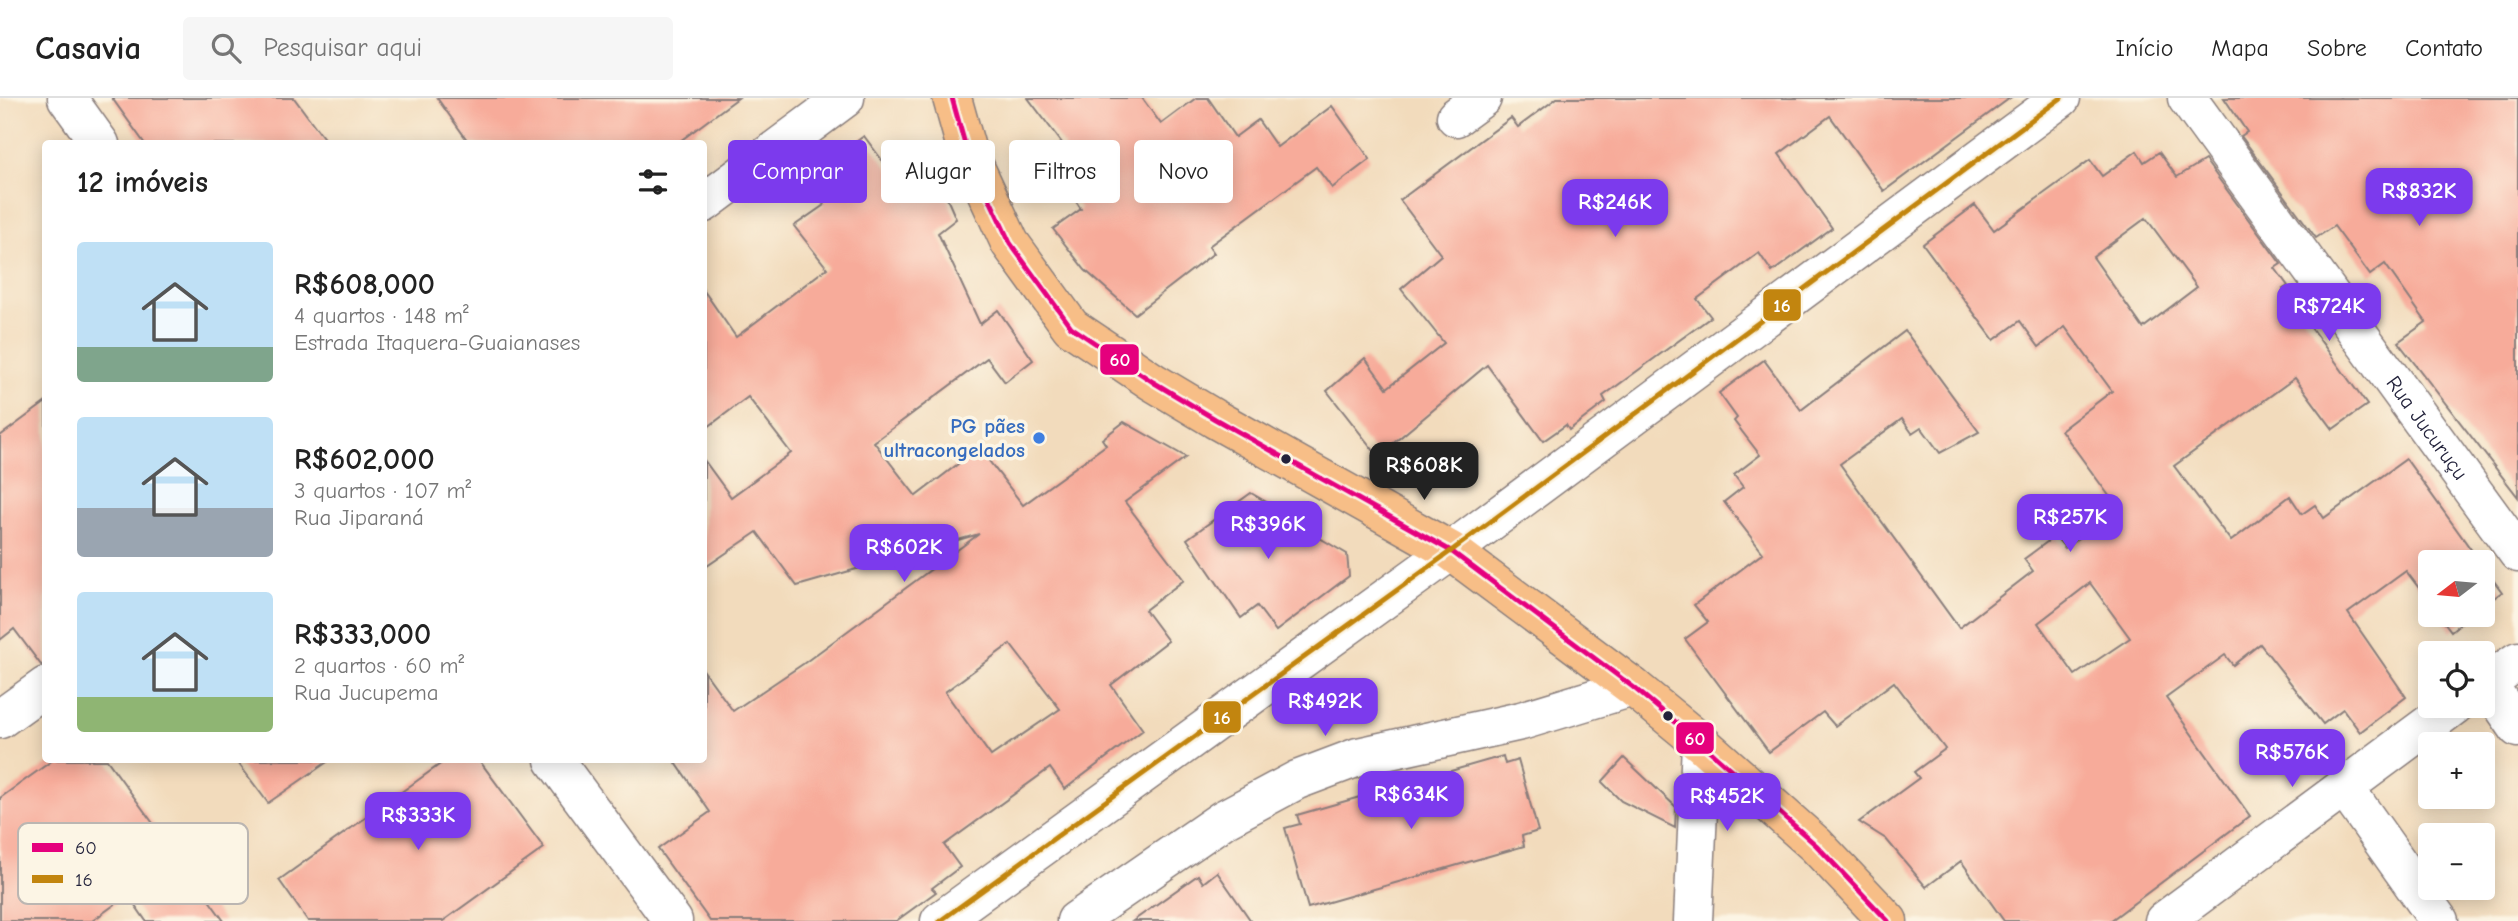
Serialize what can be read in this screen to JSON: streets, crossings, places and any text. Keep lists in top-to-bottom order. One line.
{"streets":{"street":["Rua Jucuruçu"]},"places":["PG pães ultracongelados"],"lines":["transit line 60","transit line 16"],"legend":["60","16"],"north":"left","page":{"header":"Casavia","search":"Pesquisar aqui","nav":["Início","Mapa","Sobre","Contato"],"chip":["Comprar","Alugar","Filtros","Novo"],"heading":"12 imóveis","price":["R$832K","R$246K","R$724K","R$608K","R$257K","R$396K","R$602K","R$492K","R$576K","R$634K","R$452K","R$333K"],"list":[{"name":"R$608,000","note":"4 quartos · 148 m² · Estrada Itaquera-Guaianases"},{"name":"R$602,000","note":"3 quartos · 107 m² · Rua Jiparaná"},{"name":"R$333,000","note":"2 quartos · 60 m² · Rua Jucupema"}],"map_buttons":["+","−"]}}
